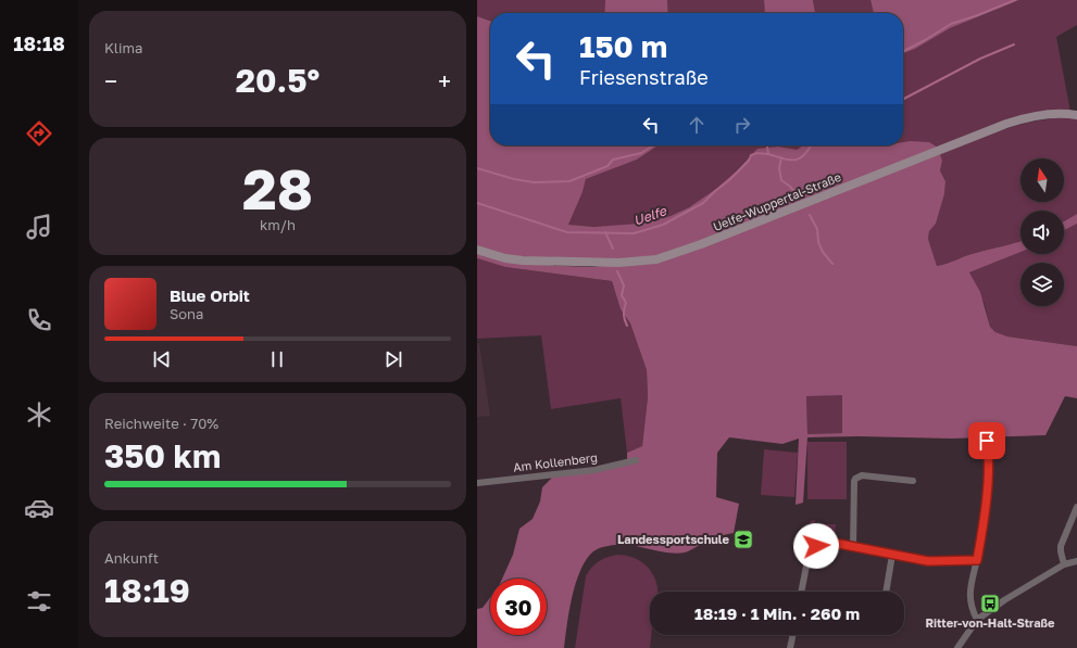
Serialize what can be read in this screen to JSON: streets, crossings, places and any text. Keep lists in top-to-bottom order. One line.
{"streets":{"main road":["Uelfe-Wuppertal-Straße"],"street":["Am Kollenberg"]},"water":["Uelfe"],"places":{"school or university":["Landessportschule"],"bus stop":["Ritter-von-Halt-Straße"]},"north":"top","page":{"tabs":"18:18","tile":["Klima",["28","km/h"],["Reichweite · 70%","350 km"],["Ankunft","18:19"]],"turn":["150 m","Friesenstraße"],"heat":["−","20.5°","+"],"song":["Blue Orbit","Sona"],"limit":"30","trip":"18:19 · 1 Min. · 260 m"}}
